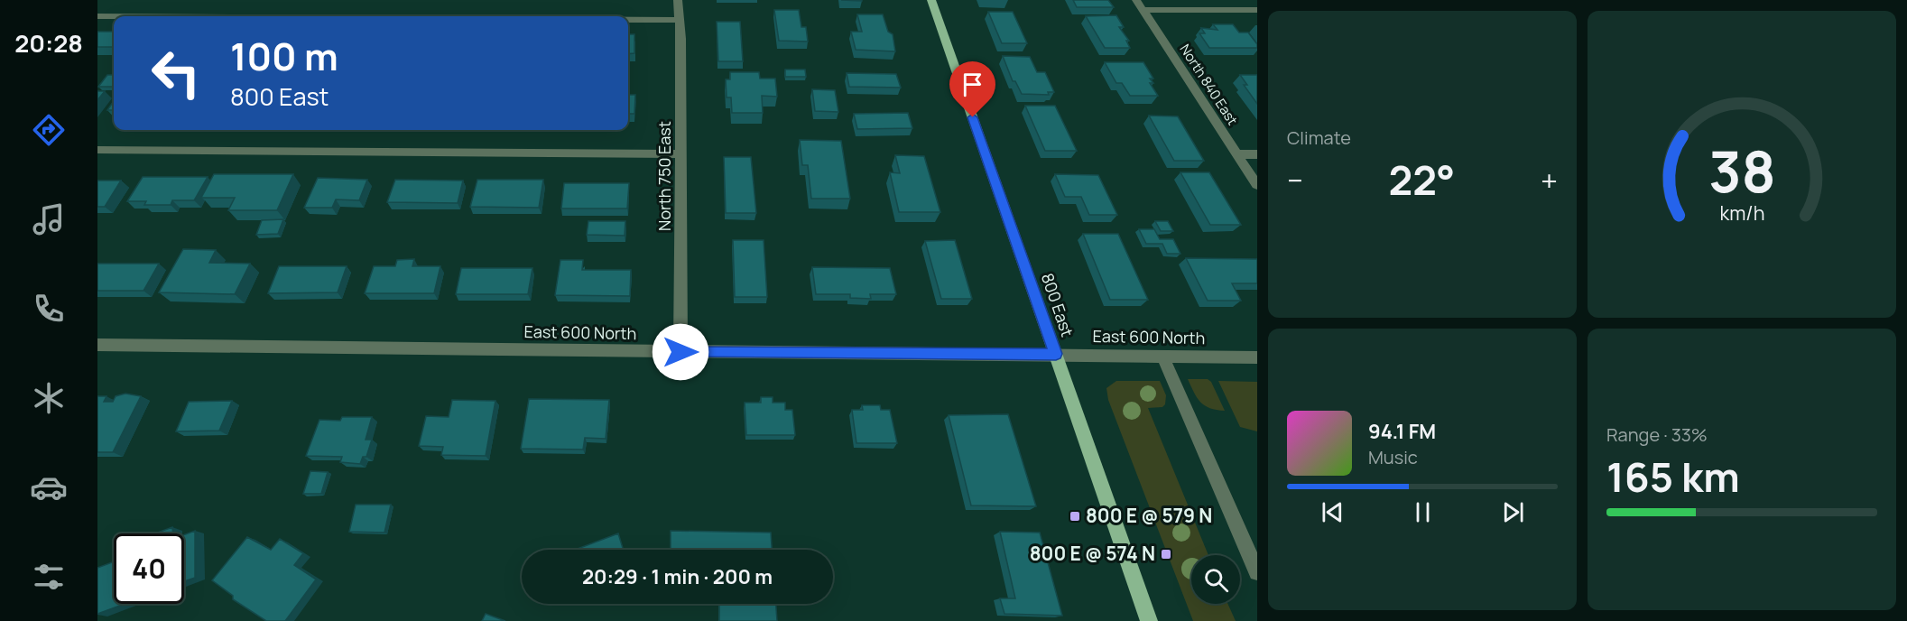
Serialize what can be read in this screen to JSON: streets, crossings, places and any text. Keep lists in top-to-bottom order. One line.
{"streets":{"main road":["800 East"],"street":["North 840 East","North 750 East","East 600 North"]},"crossings":[["North 750 East","East 600 North"],["800 East","East 600 North"]],"places":{"transit":["800 E @ 579 N","800 E @ 574 N"]},"page":{"tabs":"20:28","tile":["Climate",["Range · 33%","165 km"]],"turn":["100 m","800 East"],"heat":["−","22°","+"],"song":["94.1 FM","Music"],"limit":"40","trip":"20:29 · 1 min · 200 m","gauge":["38","km/h"]}}
